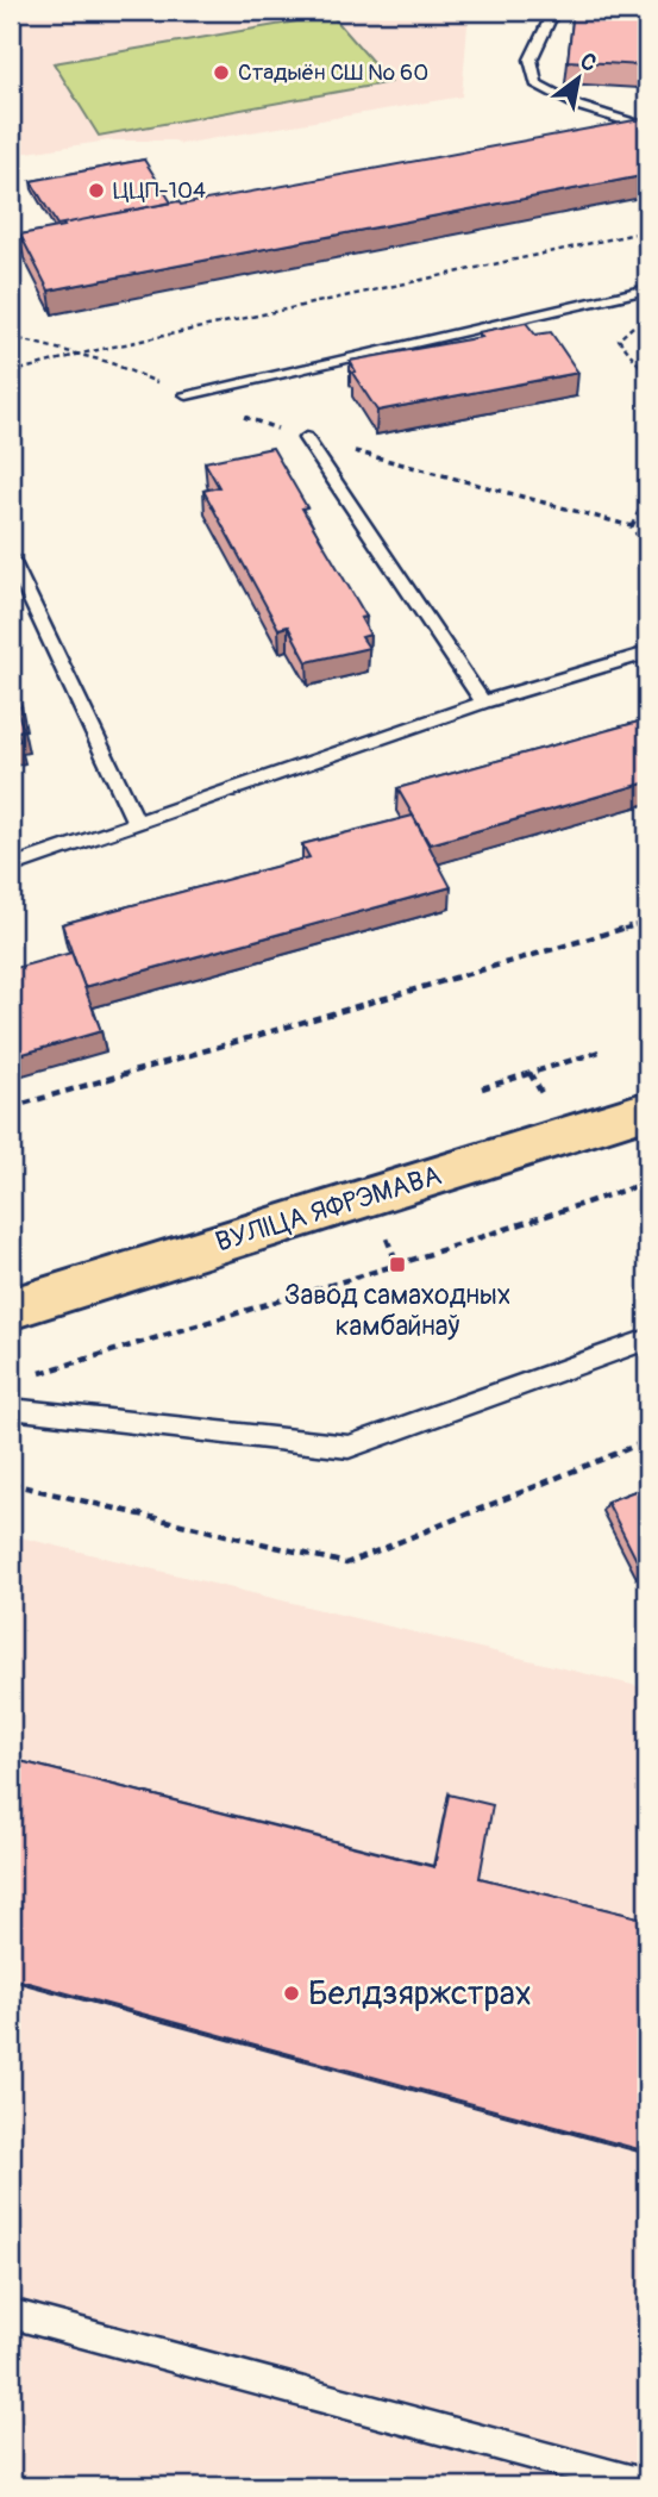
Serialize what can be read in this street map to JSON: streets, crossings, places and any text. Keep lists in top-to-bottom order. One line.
{"streets":{"main road":["ВУЛІЦА ЯФРЭМАВА"]},"places":{"other":["Стадыён СШ № 60","ЦЦП-104","Белдзяржстрах"],"transit":["Завод самаходных камбайнаў"]},"north":"top right"}
